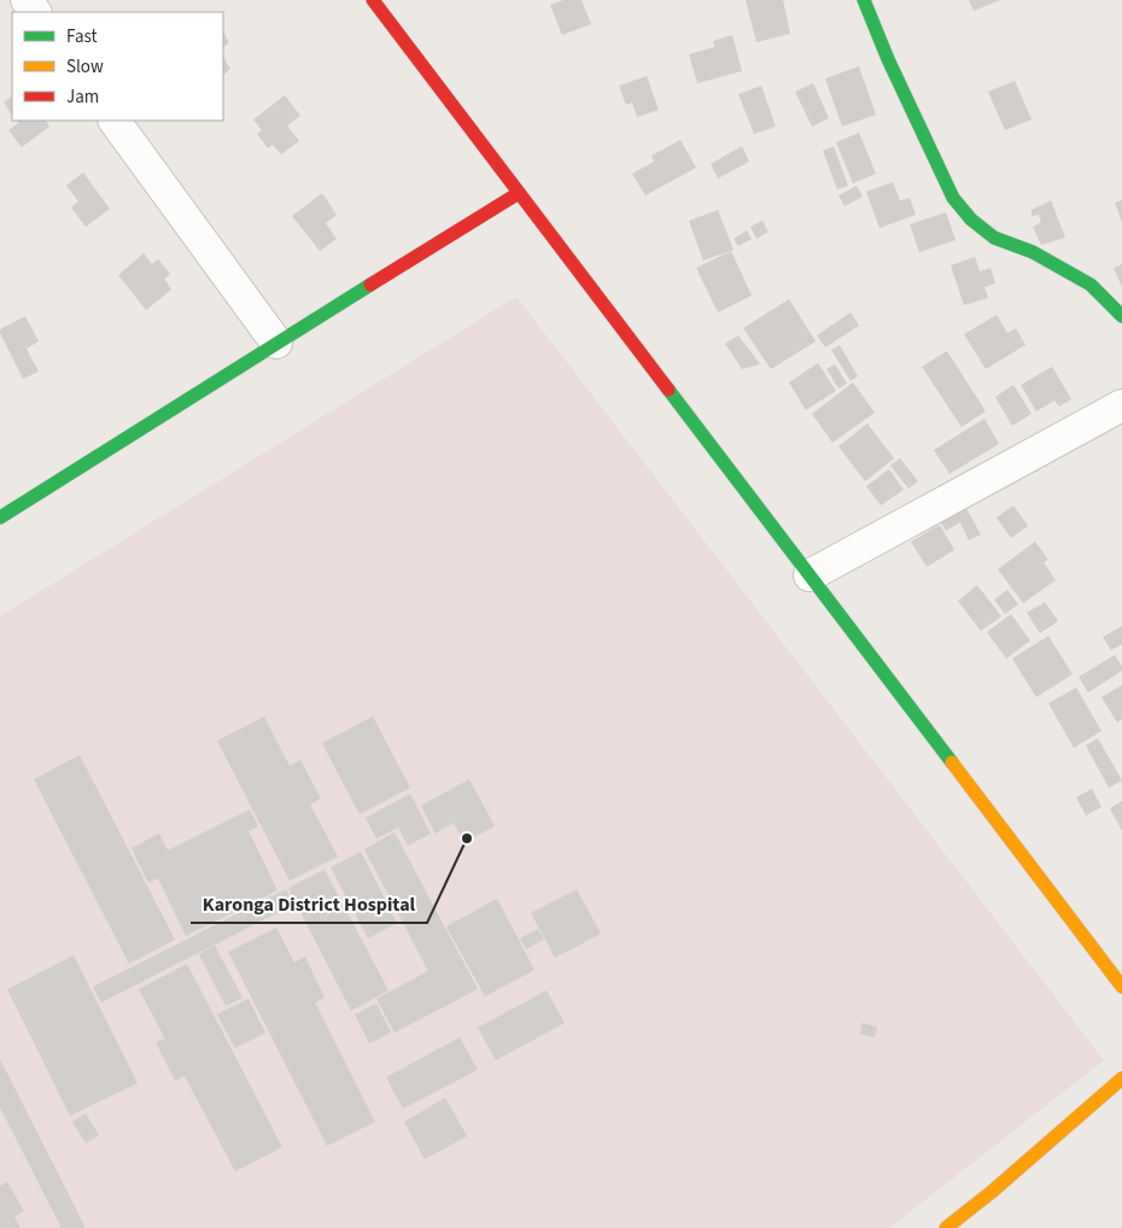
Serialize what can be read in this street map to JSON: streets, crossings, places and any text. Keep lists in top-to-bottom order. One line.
{"places":["Karonga District Hospital"],"legend":["Fast","Slow","Jam"]}
